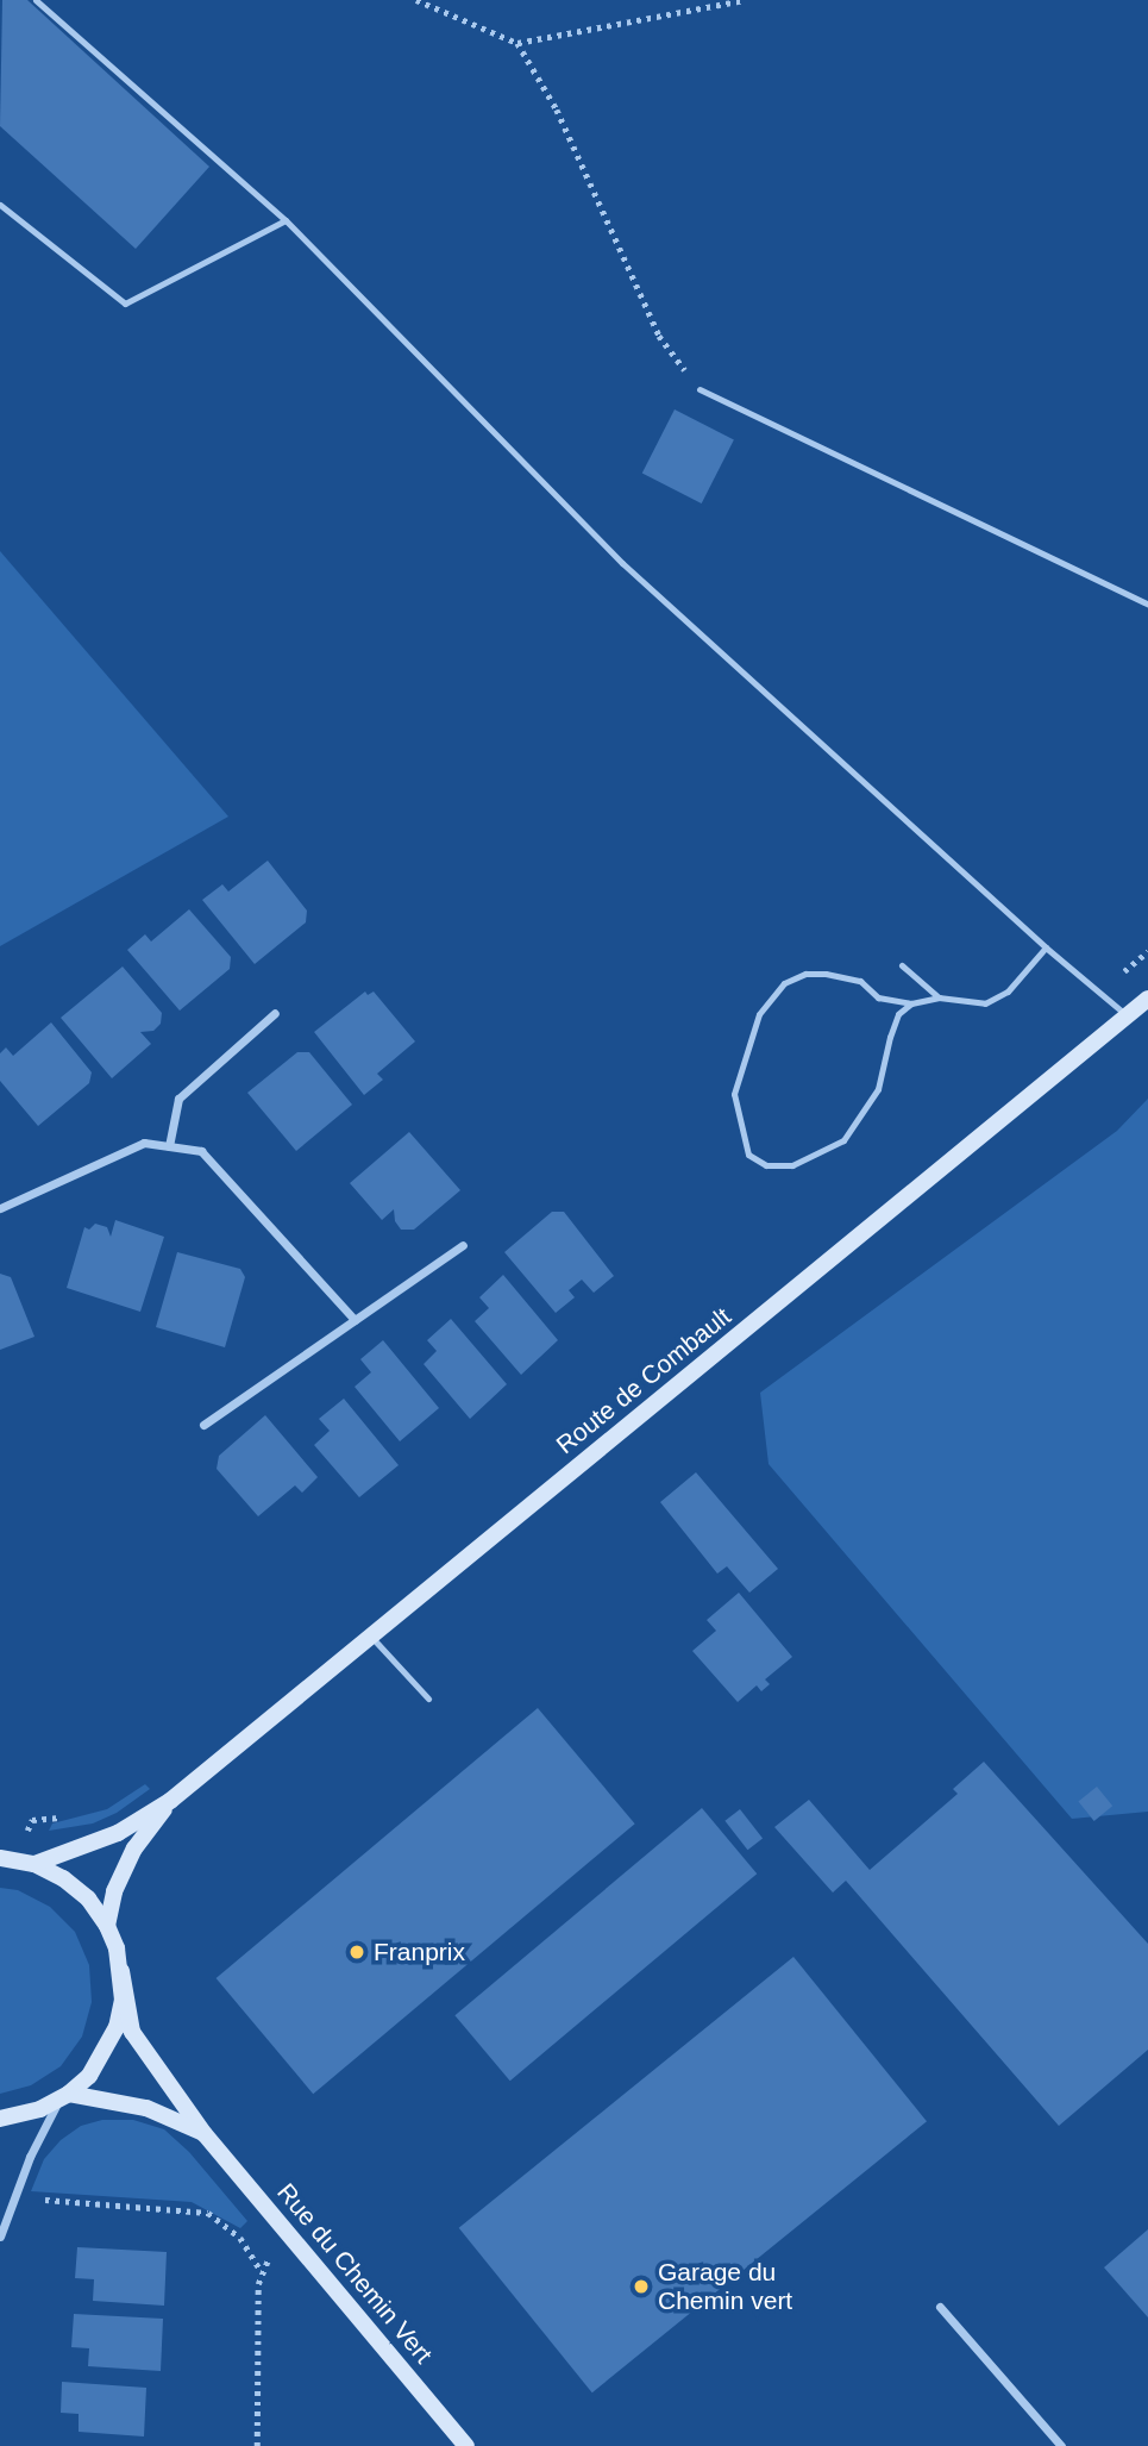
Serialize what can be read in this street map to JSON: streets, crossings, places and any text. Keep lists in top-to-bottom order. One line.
{"streets":{"street":["Route de Combault","Rue du Chemin Vert"]},"places":["Franprix","Garage du Chemin vert"]}
